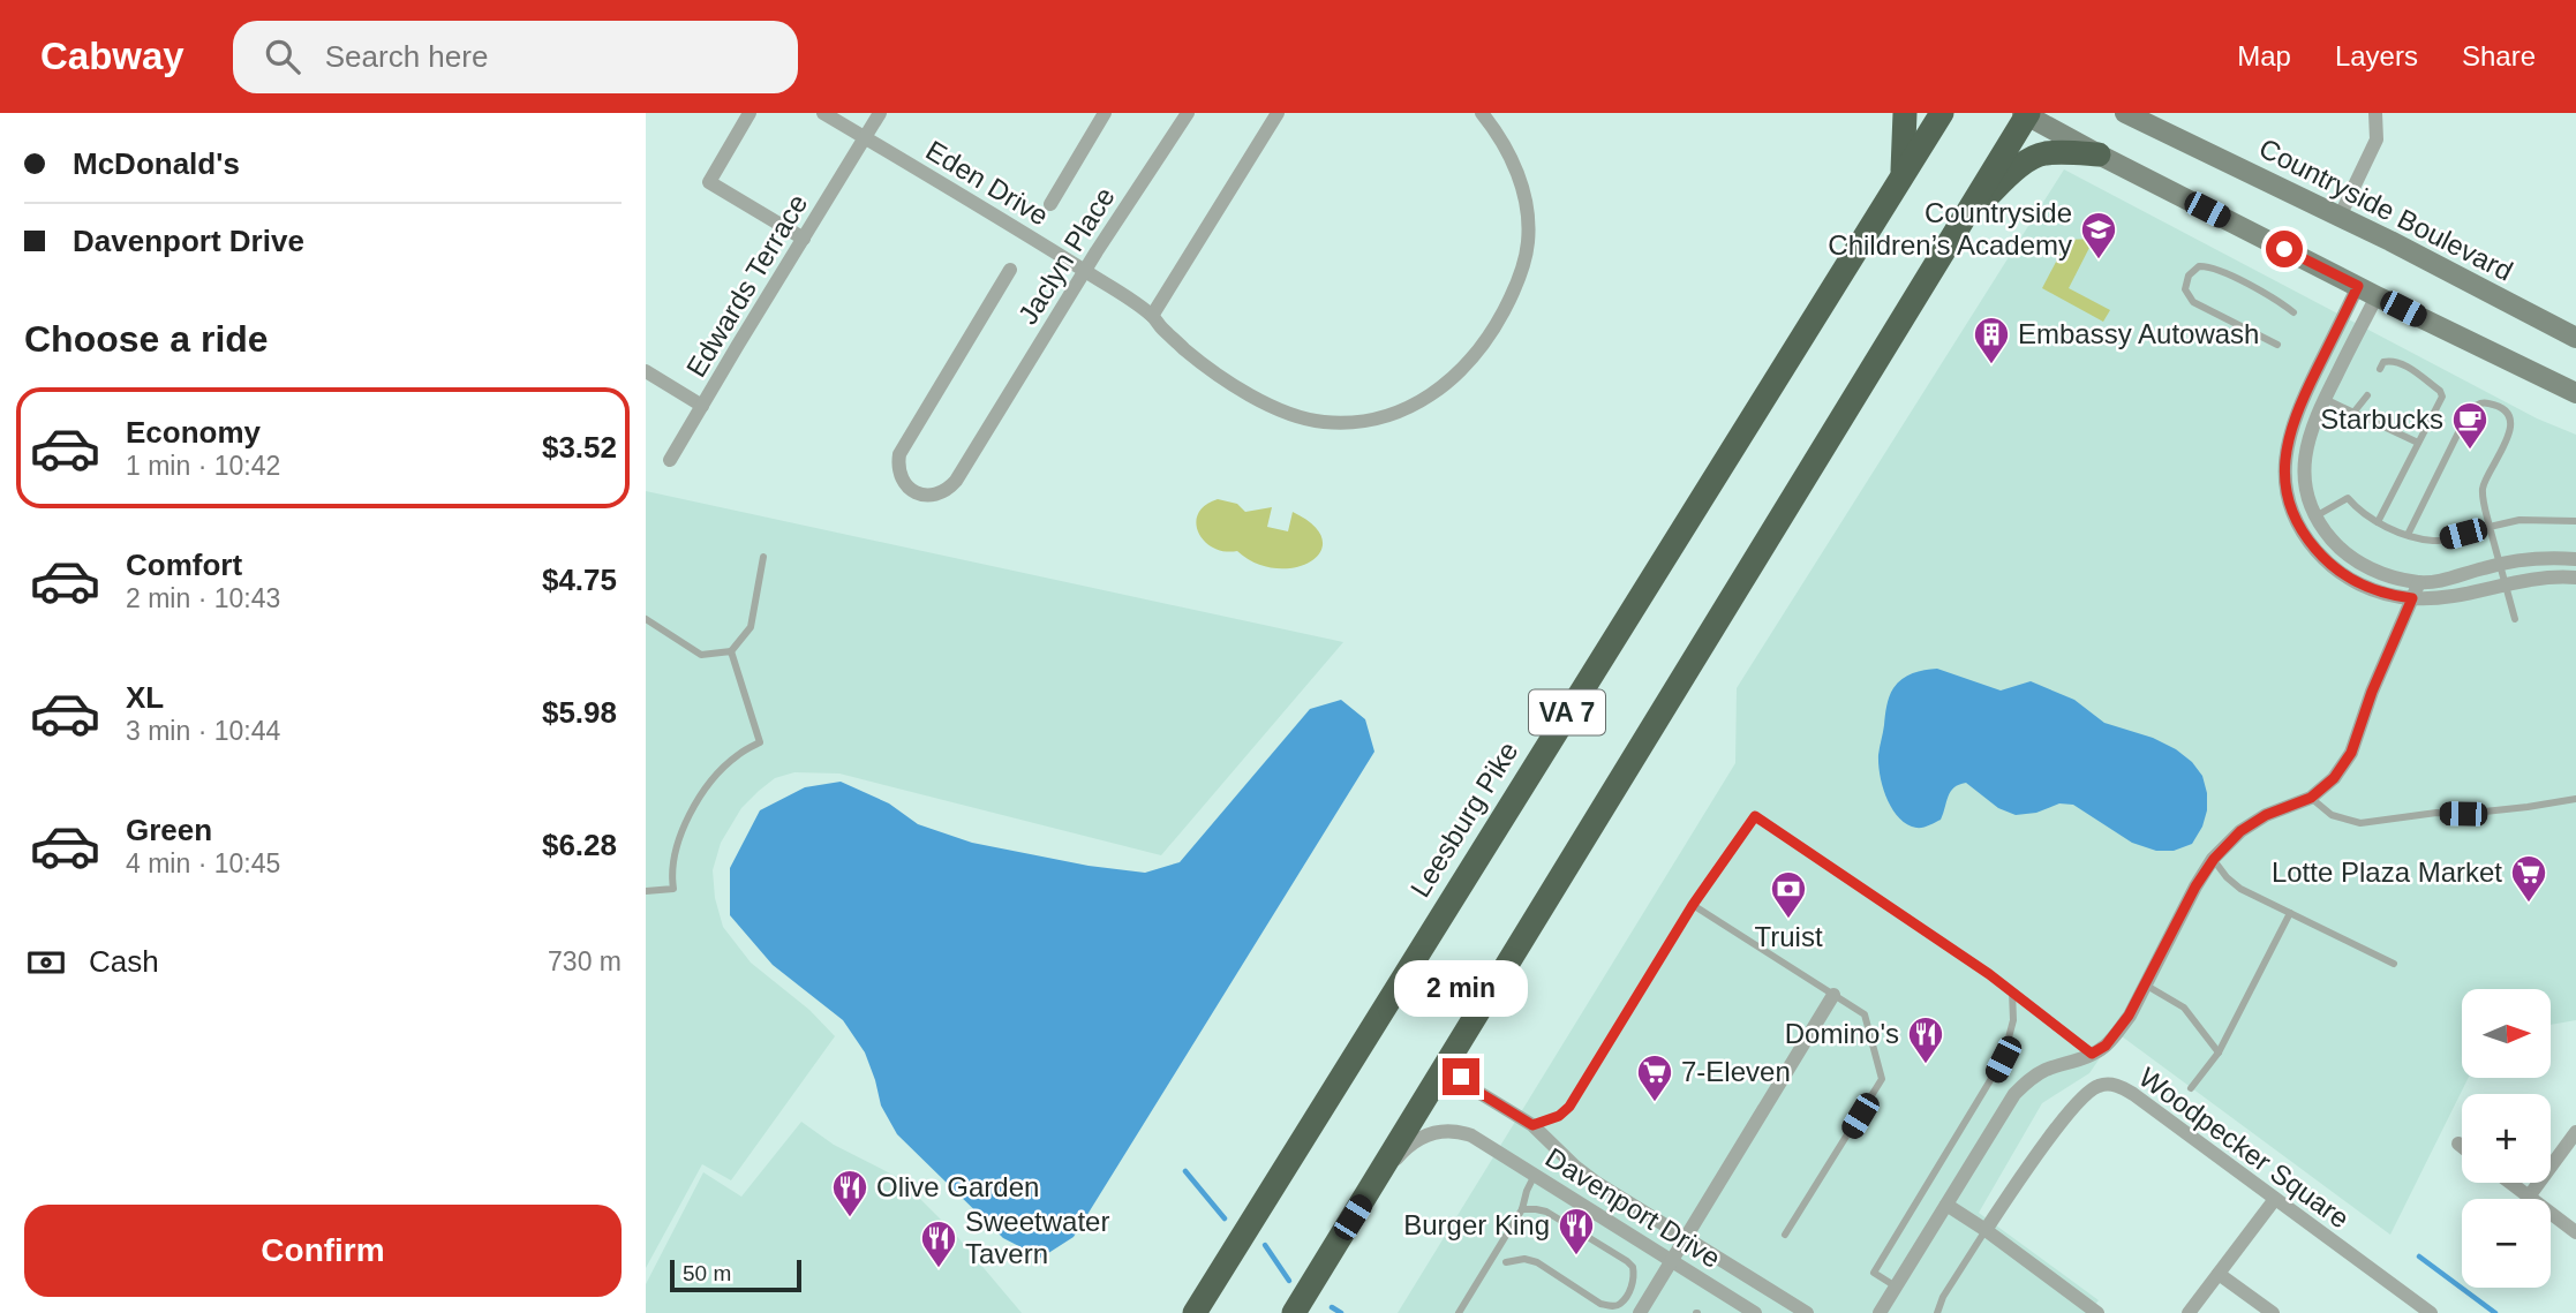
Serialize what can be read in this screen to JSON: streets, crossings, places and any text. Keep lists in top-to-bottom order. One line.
{"streets":{"highway":["VA 7","Leesburg Pike"],"street":["Eden Drive","Countryside Boulevard","Jaclyn Place","Edwards Terrace","Woodpecker Square","Davenport Drive"]},"crossings":[["Eden Drive","Jaclyn Place"],["Eden Drive","Edwards Terrace"],["VA 7","Davenport Drive"]],"places":{"school or university":["Countryside Children’s Academy"],"building":["Embassy Autowash"],"cafe":["Starbucks"],"supermarket":["Lotte Plaza Market","7-Eleven"],"bank":["Truist"],"restaurant":["Domino's","Olive Garden","Burger King","Sweetwater Tavern"]},"scale_bar":"50 m","north":"right","page":{"header":"Cabway","search":"Search here","nav":["Map","Layers","Share"],"banner":["McDonald's","Davenport Drive"],"heading":"Choose a ride","list":[{"name":"Economy","note":"1 min · 10:42","value":"$3.52"},{"name":"Comfort","note":"2 min · 10:43","value":"$4.75"},{"name":"XL","note":"3 min · 10:44","value":"$5.98"},{"name":"Green","note":"4 min · 10:45","value":"$6.28"}],"pay":["Cash","730 m"],"bubble":"2 min","map_buttons":["+","−"],"buttons":"Confirm","scale":"50 m"}}
